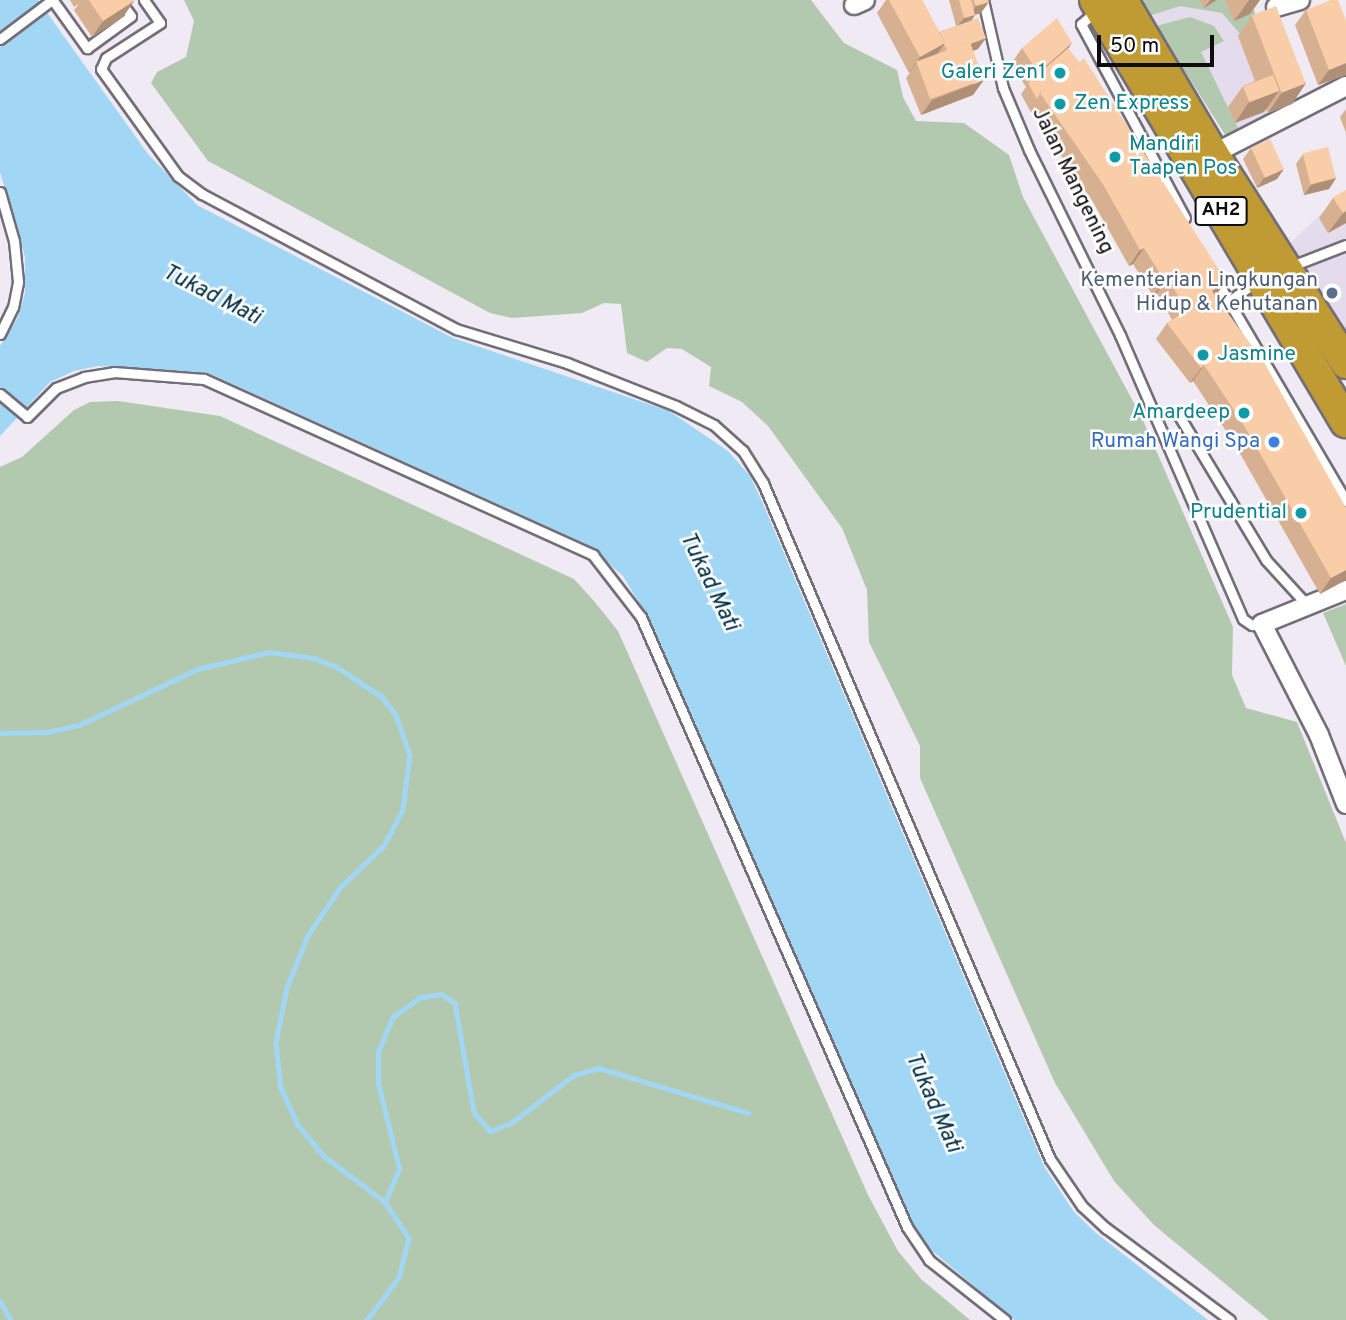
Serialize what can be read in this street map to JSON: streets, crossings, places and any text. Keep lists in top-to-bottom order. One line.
{"streets":{"highway":["AH2"],"lane":["Jalan Mangening"]},"water":["Tukad Mati"],"places":["Galeri Zen1","Zen Express","Mandiri Taapen Pos","Kementerian Lingkungan Hidup & Kehutanan","Jasmine","Amardeep","Rumah Wangi Spa","Prudential"],"scale_bar":"50 m"}
